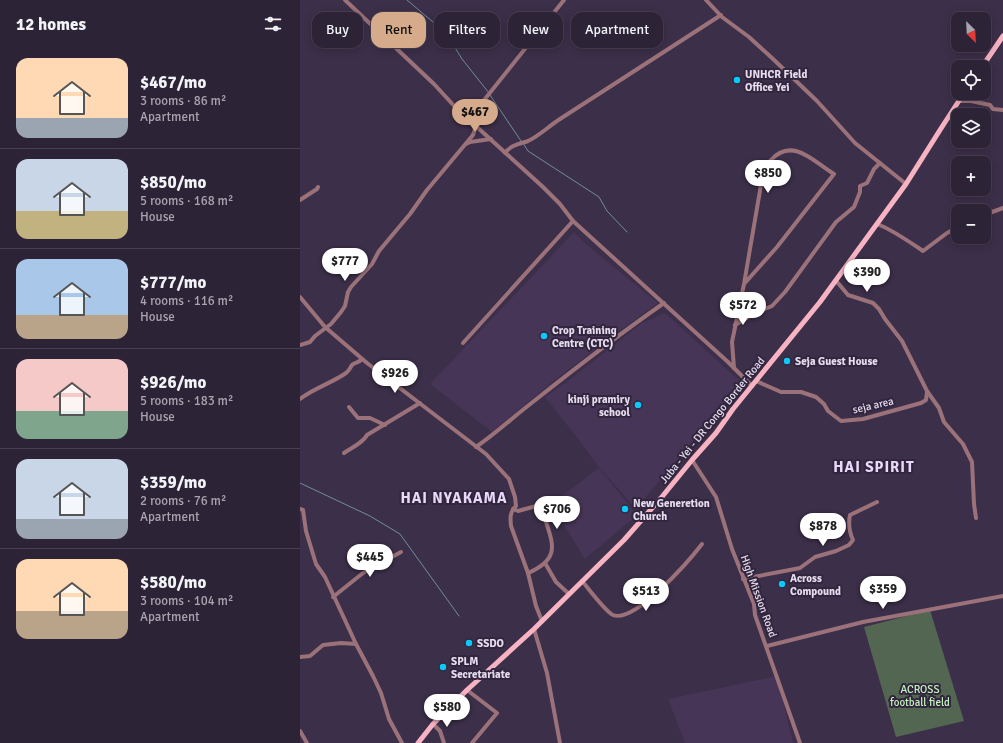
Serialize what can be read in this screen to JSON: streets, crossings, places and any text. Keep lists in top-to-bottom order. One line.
{"streets":{"main road":["Juba - Yei - DR Congo Border Road"],"street":["seja area","High Mission Road"]},"crossings":[["seja area","Juba - Yei - DR Congo Border Road"],["Juba - Yei - DR Congo Border Road","High Mission Road"]],"districts":["HAI SPIRIT","HAI NYAKAMA"],"parks":["ACROSS football field"],"places":["UNHCR Field Office Yei","Crop Training Centre (CTC)","Seja Guest House","kinji pramiry school","New Generetion Church","Across Compound","SSDO","SPLM Secretariate"],"north":"bottom right","page":{"heading":"12 homes","map_buttons":["+","−"],"chip":["Buy","Rent","Filters","New","Apartment"],"list":[{"name":"$467/mo","note":"3 rooms · 86 m² · Apartment"},{"name":"$850/mo","note":"5 rooms · 168 m² · House"},{"name":"$777/mo","note":"4 rooms · 116 m² · House"},{"name":"$926/mo","note":"5 rooms · 183 m² · House"},{"name":"$359/mo","note":"2 rooms · 76 m² · Apartment"},{"name":"$580/mo","note":"3 rooms · 104 m² · Apartment"}],"price":["$467","$850","$777","$390","$572","$926","$706","$878","$445","$359","$513","$580"]}}
